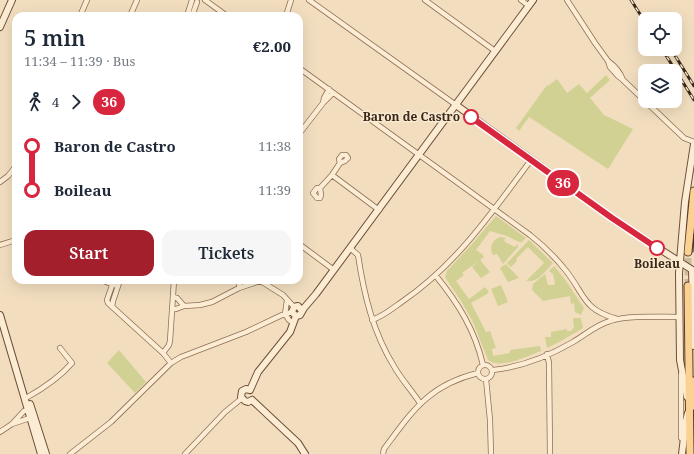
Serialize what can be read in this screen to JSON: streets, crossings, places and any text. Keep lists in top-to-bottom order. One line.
{"places":["Baron de Castro","Boileau"],"lines":["bus line 36"],"page":{"on_map":"36","heading":["5 min","11:34 – 11:39 · Bus","€2.00"],"legs":["4","36"],"list":[{"name":"Baron de Castro","value":"11:38"},{"name":"Boileau","value":"11:39"}],"buttons":["Start","Tickets"]}}
